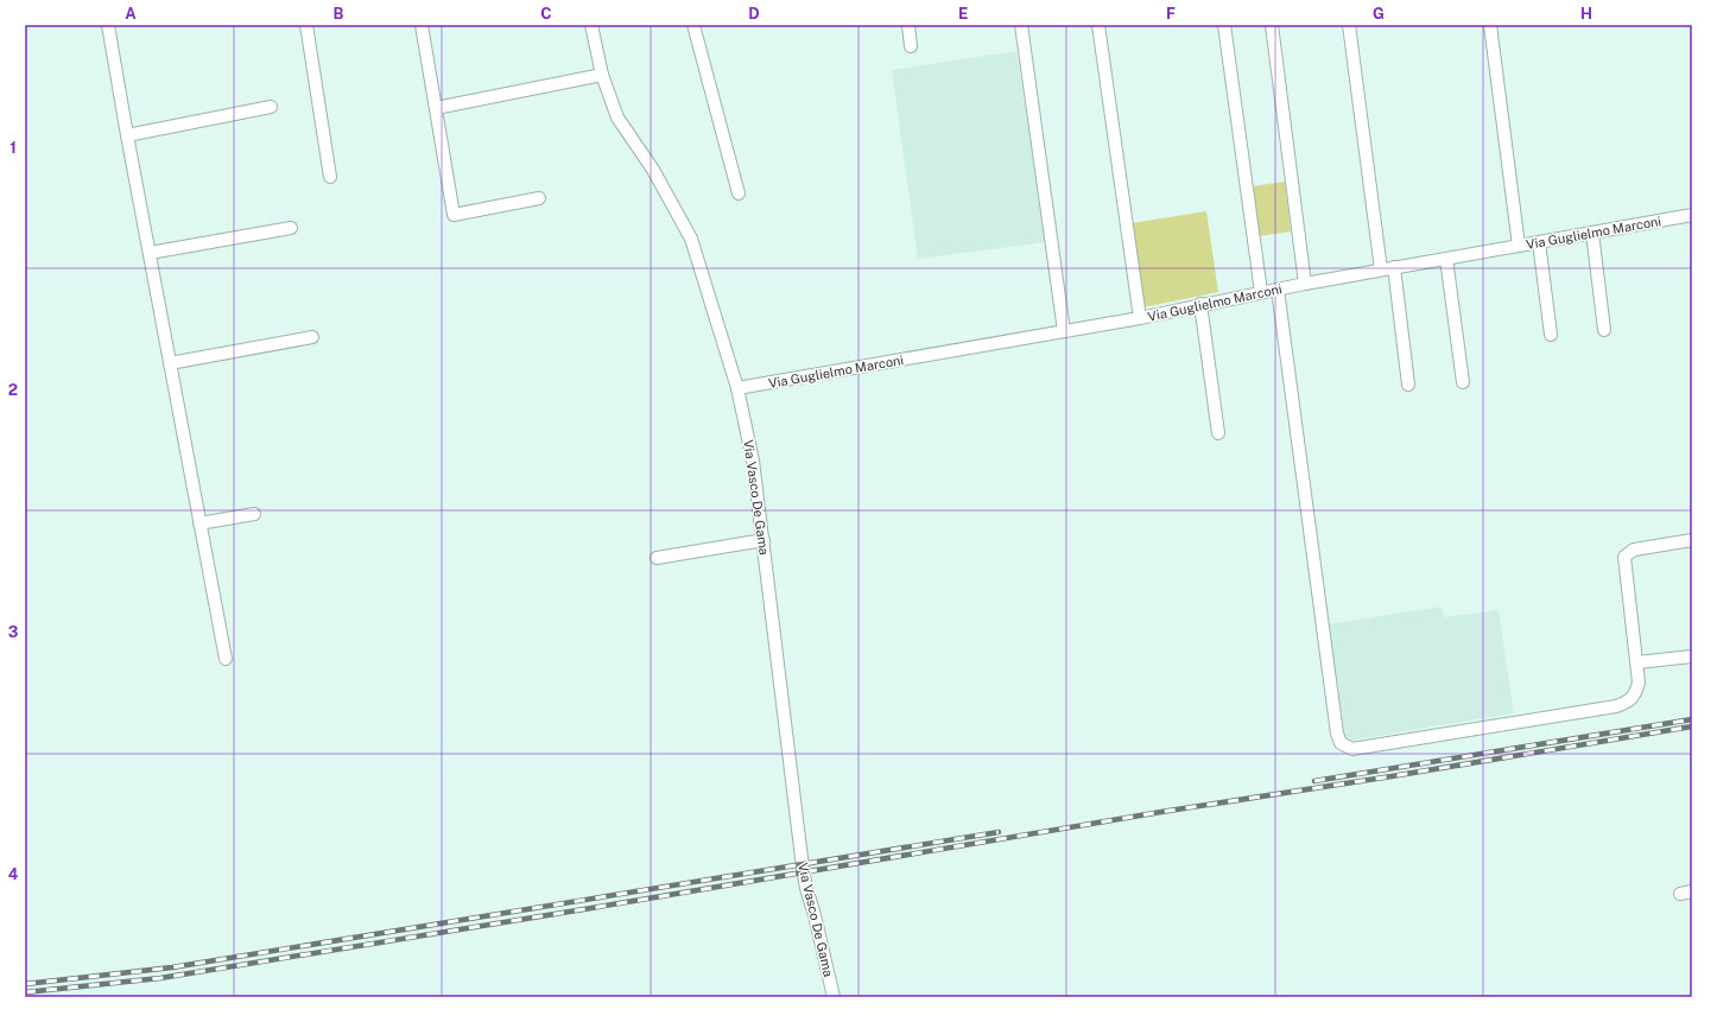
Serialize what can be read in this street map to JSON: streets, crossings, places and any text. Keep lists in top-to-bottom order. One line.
{"streets":{"street":["Via Guglielmo Marconi","Via Vasco De Gama"]},"crossings":[["Via Guglielmo Marconi","Via Vasco De Gama"]],"grid":{"columns":["A","B","C","D","E","F","G","H"],"rows":["1","2","3","4"]}}
